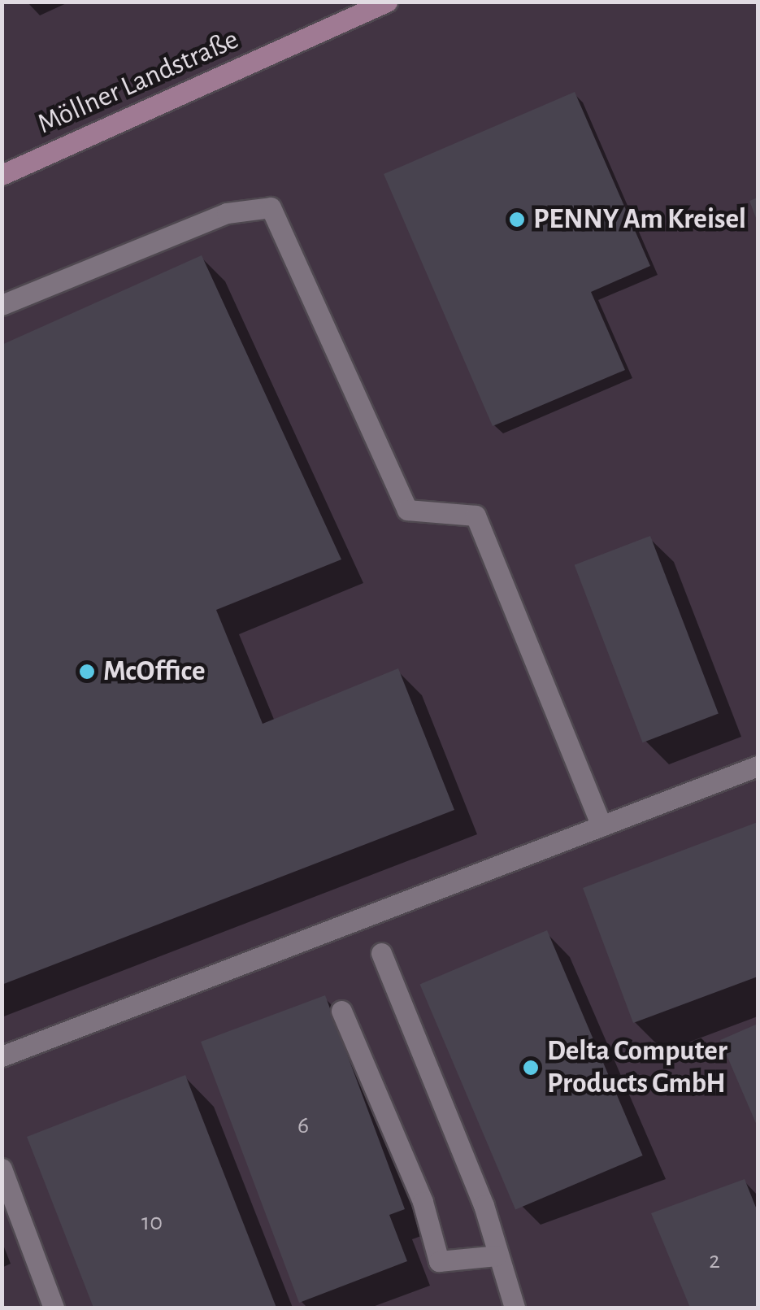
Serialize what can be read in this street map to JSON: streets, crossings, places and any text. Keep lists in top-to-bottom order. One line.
{"streets":{"main road":["Möllner Landstraße"]},"places":["PENNY Am Kreisel","McOffice","Delta Computer Products GmbH"],"house_numbers":["6","10","2"]}
